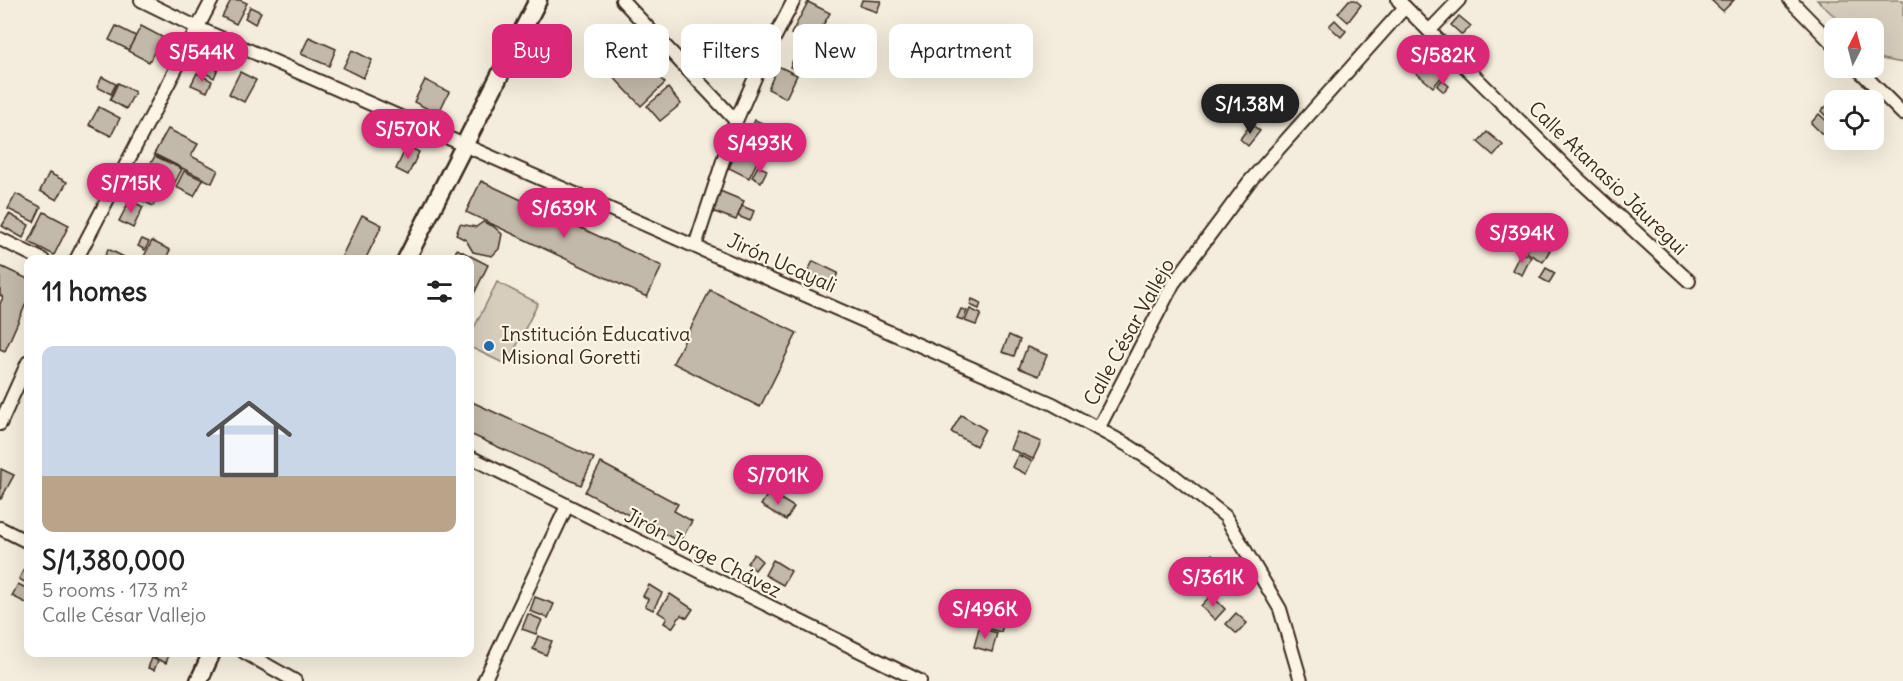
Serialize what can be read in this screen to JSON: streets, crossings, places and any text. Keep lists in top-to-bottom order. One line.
{"streets":{"street":["Calle Atanasio Jáuregui","Jirón Ucayali","Calle César Vallejo","Jirón Jorge Chávez"]},"crossings":[["Calle Atanasio Jáuregui","Calle César Vallejo"],["Jirón Ucayali","Calle César Vallejo"]],"places":["Institución Educativa Misional Goretti"],"north":"top","page":{"chip":["Buy","Rent","Filters","New","Apartment"],"price":["S/544K","S/582K","S/1.38M","S/570K","S/493K","S/715K","S/639K","S/394K","S/701K","S/361K","S/496K"],"heading":"11 homes","list":[{"name":"S/1,380,000","note":"5 rooms · 173 m² · Calle César Vallejo"}]}}
